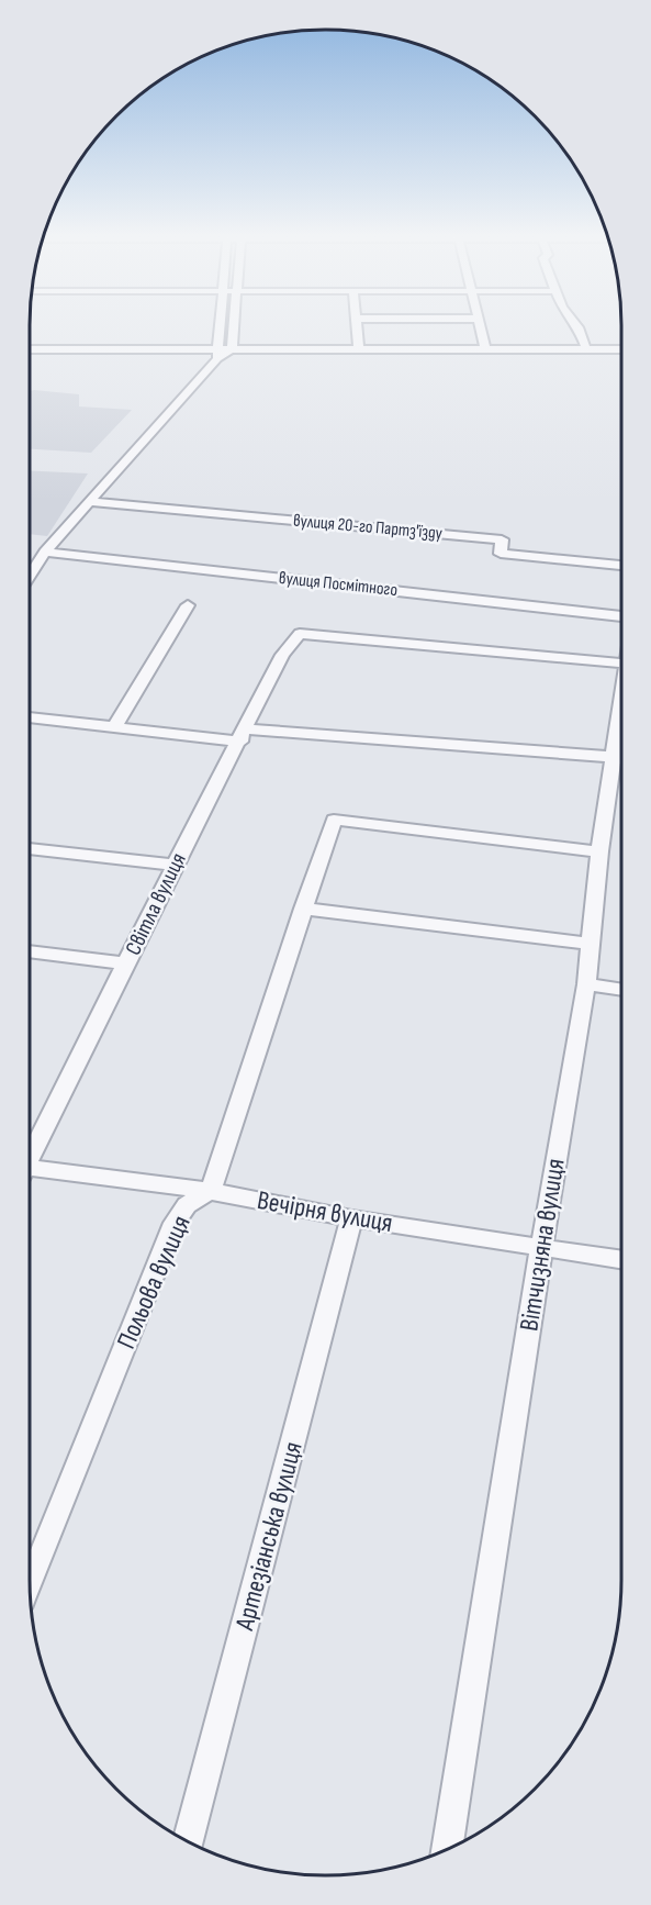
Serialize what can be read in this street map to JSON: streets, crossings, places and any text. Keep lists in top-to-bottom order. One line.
{"streets":{"street":["вулиця 20-го Партз'їзду","вулиця Посмітного","Світла вулиця","Вечірня вулиця","Вітчизняна вулиця","Польова вулиця","Артезіанська вулиця"]},"crossings":[["Вечірня вулиця","Вітчизняна вулиця"],["Вечірня вулиця","Польова вулиця"],["Вечірня вулиця","Артезіанська вулиця"]]}
